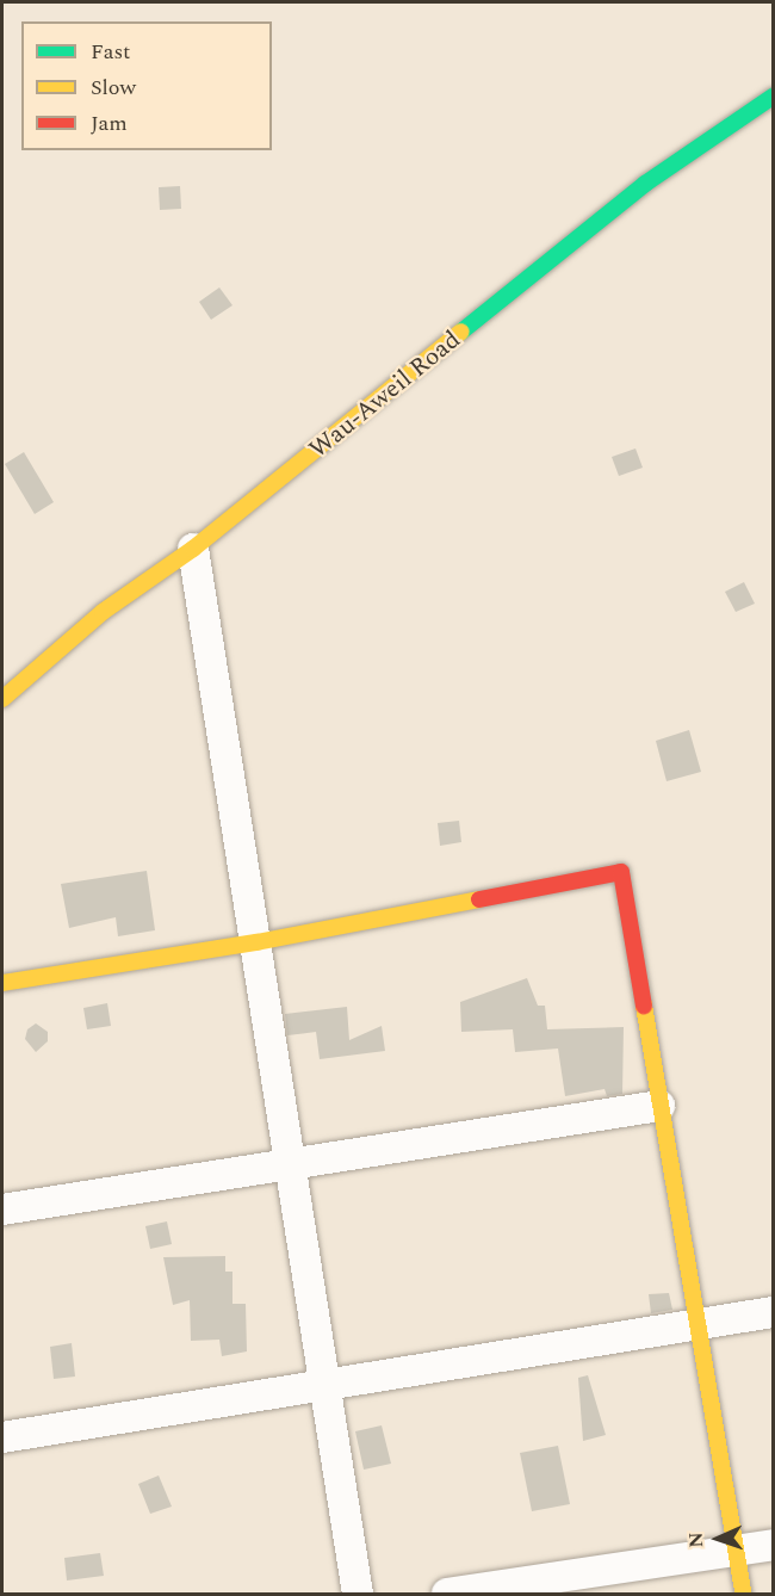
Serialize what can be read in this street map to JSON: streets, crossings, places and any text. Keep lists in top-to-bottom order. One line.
{"streets":{"street":["Wau-Aweil Road"]},"legend":["Fast","Slow","Jam"],"north":"left"}
